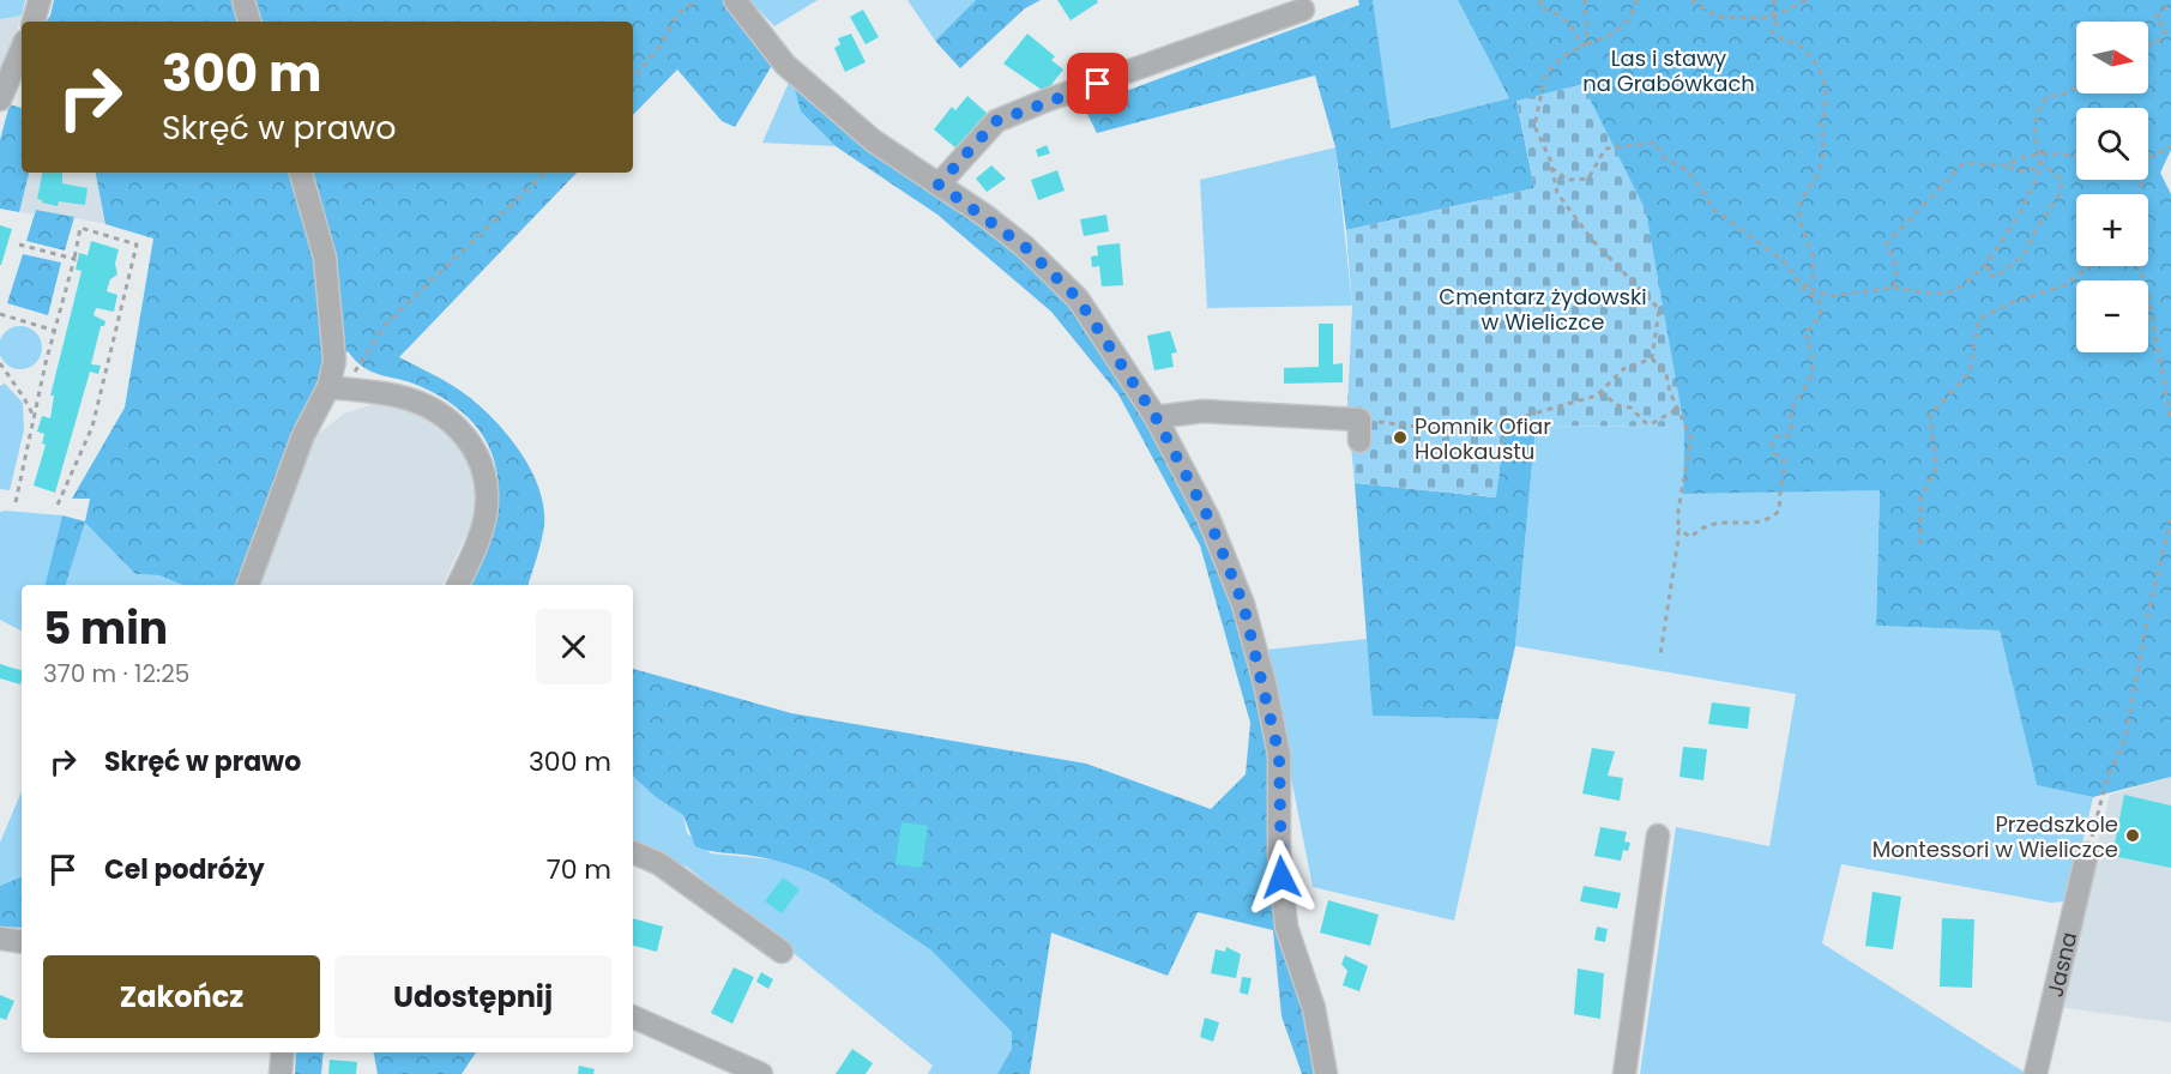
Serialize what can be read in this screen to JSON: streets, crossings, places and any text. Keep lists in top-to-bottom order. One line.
{"streets":{"street":["Jasna"]},"parks":["Las i stawy na Grabówkach","Cmentarz żydowski w Wieliczce"],"places":["Pomnik Ofiar Holokaustu","Przedszkole Montessori w Wieliczce"],"north":"right","page":{"map_buttons":["+","−"],"turn":["300 m","Skręć w prawo"],"heading":["5 min","370 m · 12:25"],"list":[{"name":"Skręć w prawo","value":"300 m"},{"name":"Cel podróży","value":"70 m"}],"buttons":["Zakończ","Udostępnij"]}}
